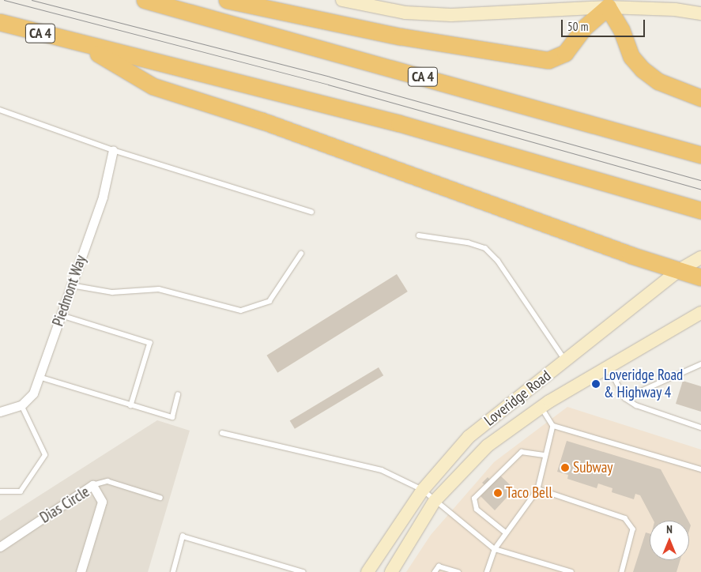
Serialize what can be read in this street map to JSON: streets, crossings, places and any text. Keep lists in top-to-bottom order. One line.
{"streets":{"highway":["CA 4"],"main road":["Loveridge Road"],"street":["Piedmont Way","Dias Circle"]},"places":["Loveridge Road & Highway 4","Subway","Taco Bell"],"scale_bar":"50 m","north":"top"}
